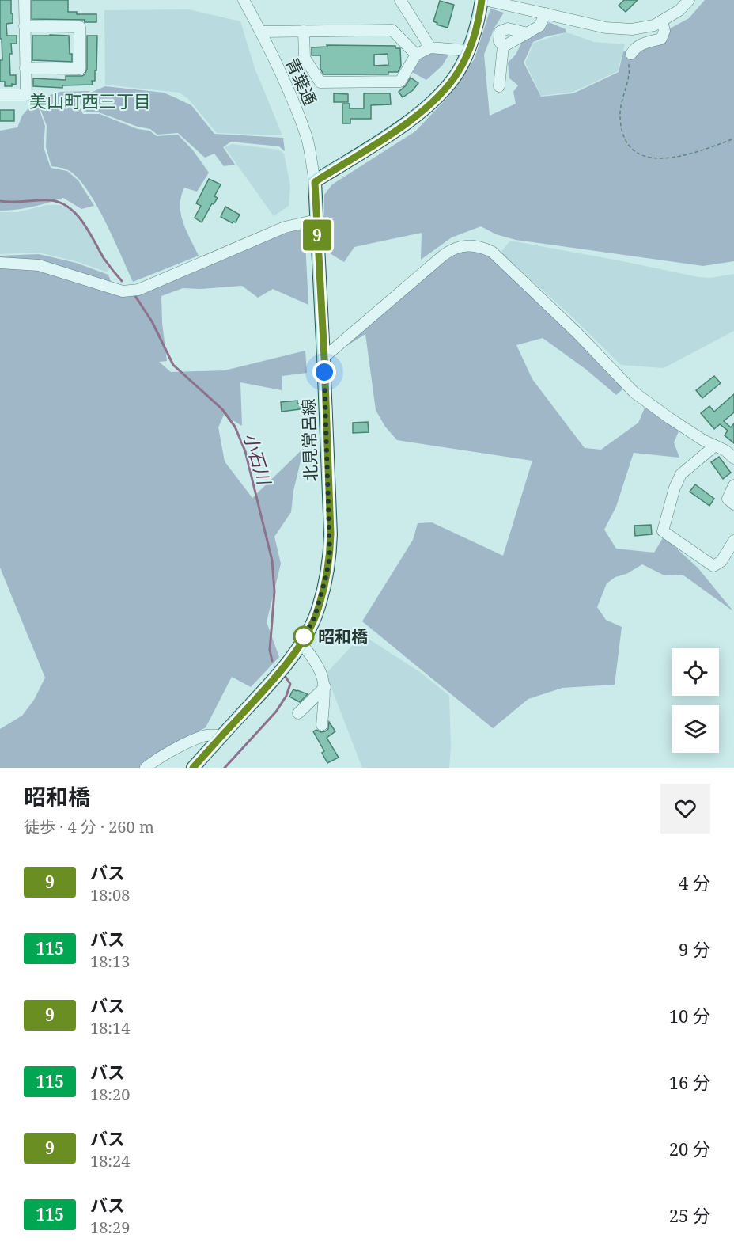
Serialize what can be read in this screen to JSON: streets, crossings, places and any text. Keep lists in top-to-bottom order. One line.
{"streets":{"main road":["北見常呂線"],"street":["青葉通"]},"crossings":[["青葉通","北見常呂線"]],"districts":["美山町西三丁目"],"water":["小石川"],"places":["昭和橋"],"lines":["bus line 9"],"page":{"on_map":"9","heading":["昭和橋","徒歩 · 4 分 · 260 m"],"list":[{"mark":"9","name":"バス","note":"18:08","value":"4 分"},{"mark":"115","name":"バス","note":"18:13","value":"9 分"},{"mark":"9","name":"バス","note":"18:14","value":"10 分"},{"mark":"115","name":"バス","note":"18:20","value":"16 分"},{"mark":"9","name":"バス","note":"18:24","value":"20 分"},{"mark":"115","name":"バス","note":"18:29","value":"25 分"}]}}
